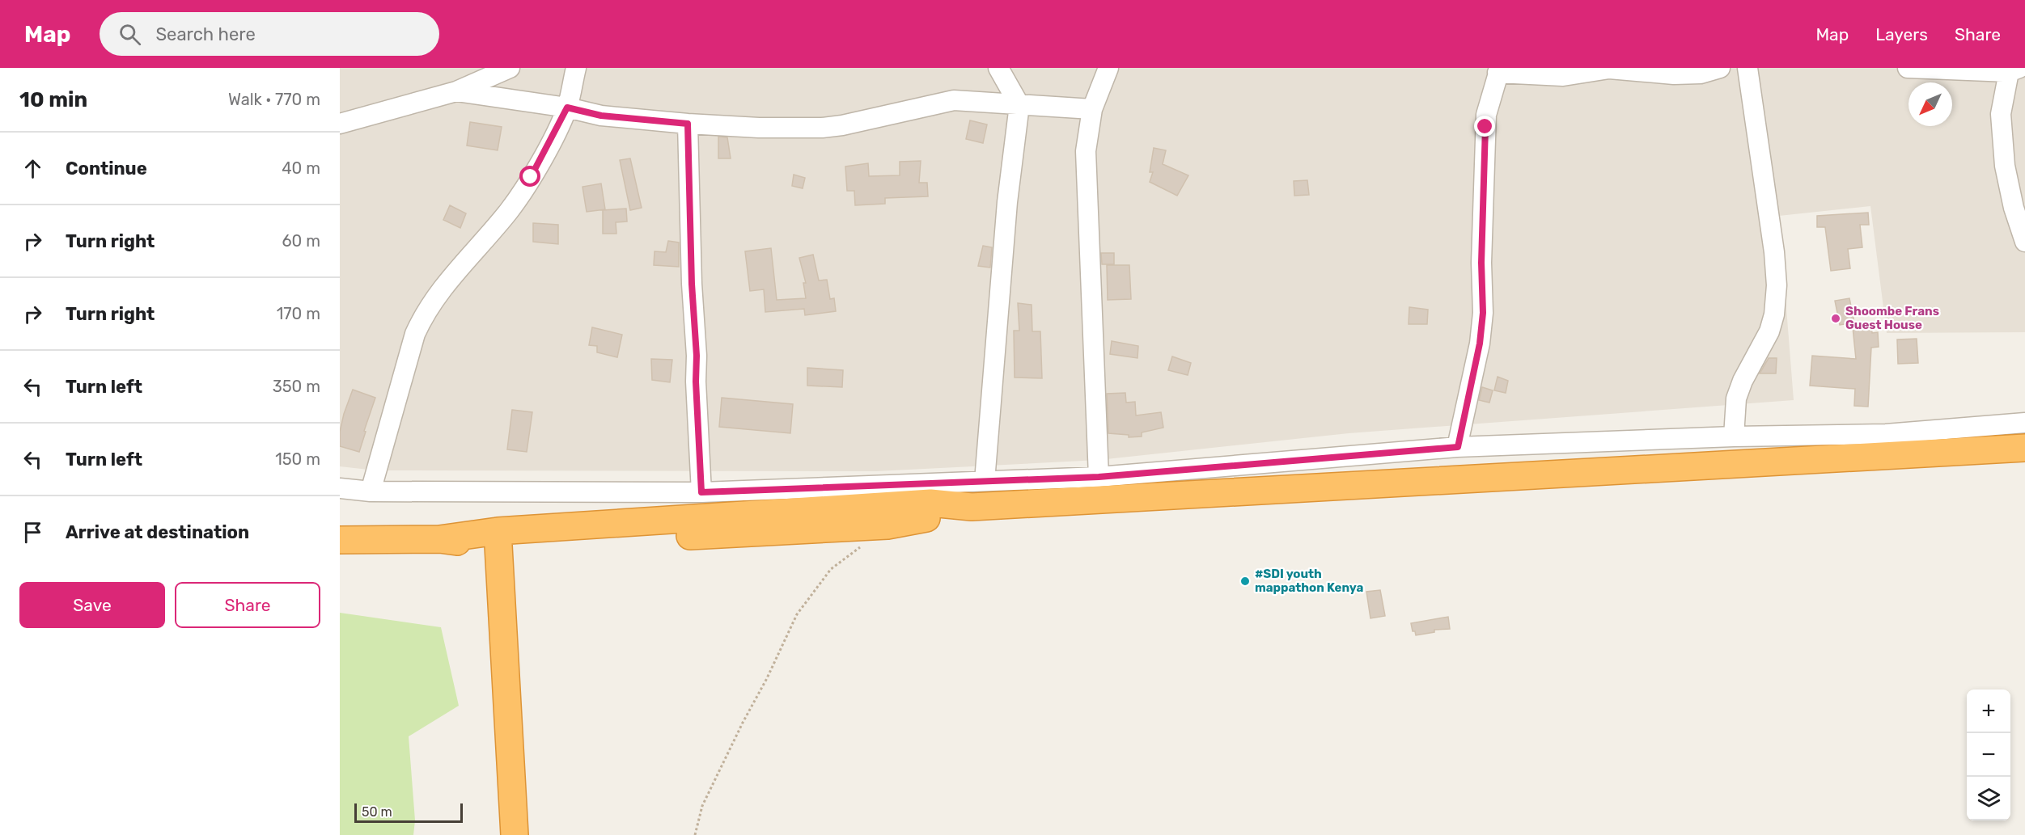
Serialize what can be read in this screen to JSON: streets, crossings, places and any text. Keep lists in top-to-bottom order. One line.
{"places":["Shoombe Frans Guest House","#SDI youth mappathon Kenya"],"scale_bar":"50 m","north":"bottom left","page":{"header":"Map","search":"Search here","nav":["Map","Layers","Share"],"heading":["10 min","Walk · 770 m"],"list":[["Continue","40 m"],["Turn right","60 m"],["Turn right","170 m"],["Turn left","350 m"],["Turn left","150 m"],"Arrive at destination"],"buttons":["Save","Share"],"map_buttons":["+","−"],"scale":"50 m"}}
